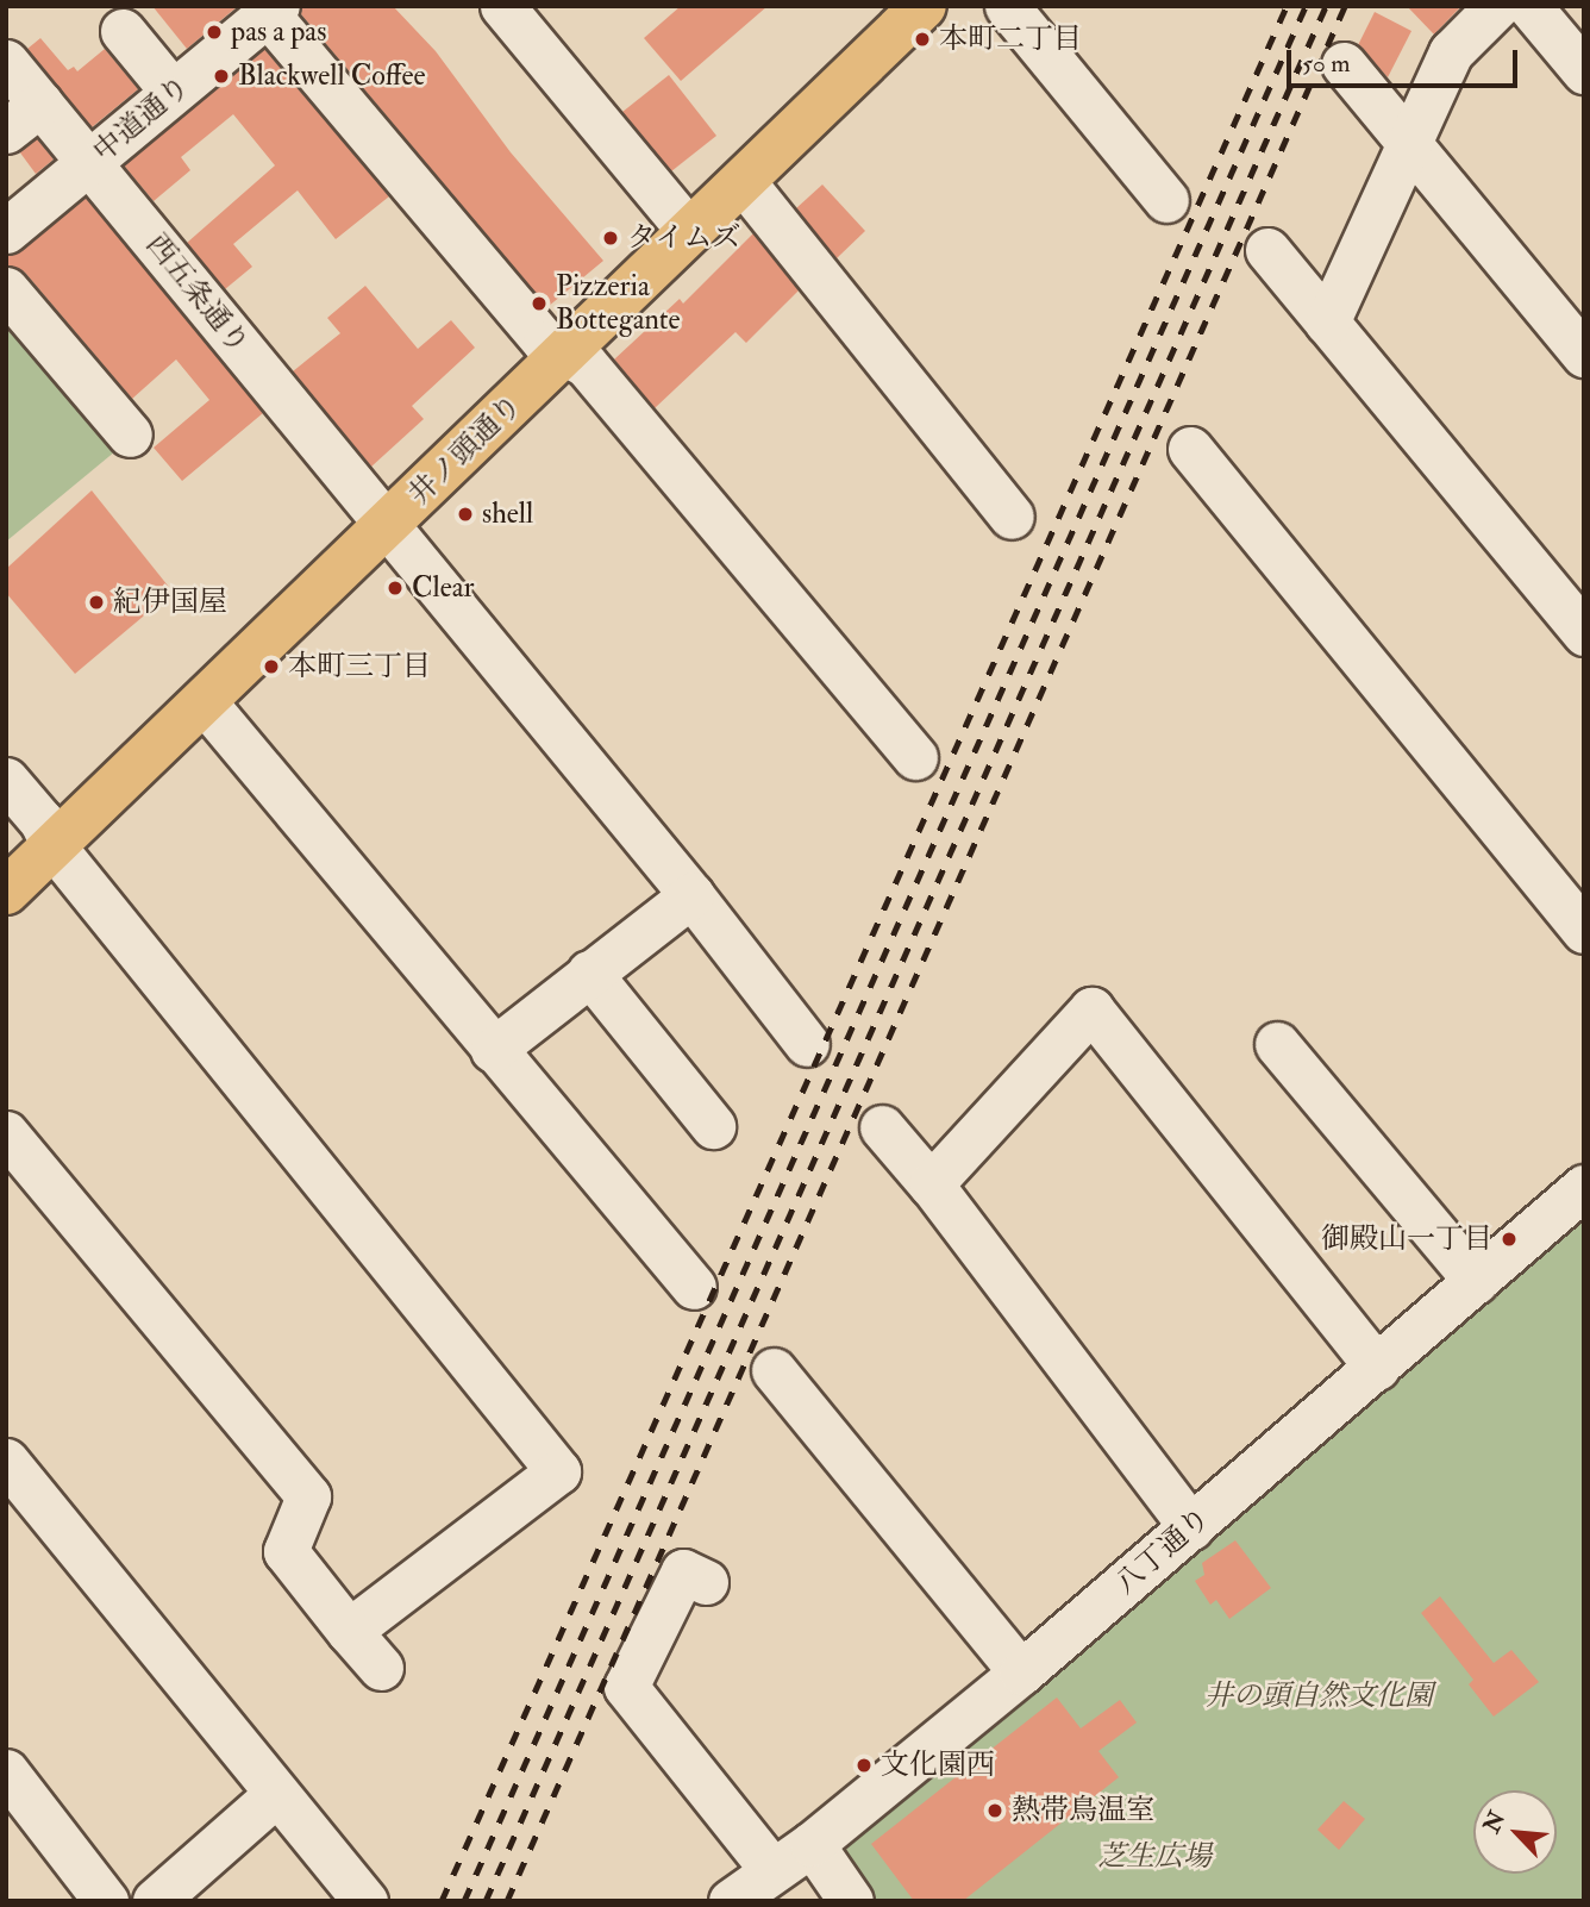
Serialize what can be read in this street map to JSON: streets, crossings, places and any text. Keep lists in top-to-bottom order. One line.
{"streets":{"main road":["井ノ頭通り"],"street":["中道通り","西五条通り","八丁通り"]},"crossings":[["中道通り","西五条通り"],["西五条通り","井ノ頭通り"]],"parks":["井の頭自然文化園","芝生広場"],"places":["pas a pas","本町二丁目","Blackwell Coffee","タイムズ","Pizzeria Bottegante","shell","Clear","紀伊国屋","本町三丁目","御殿山一丁目","文化園西","熱帯鳥温室"],"scale_bar":"50 m","north":"top left"}
